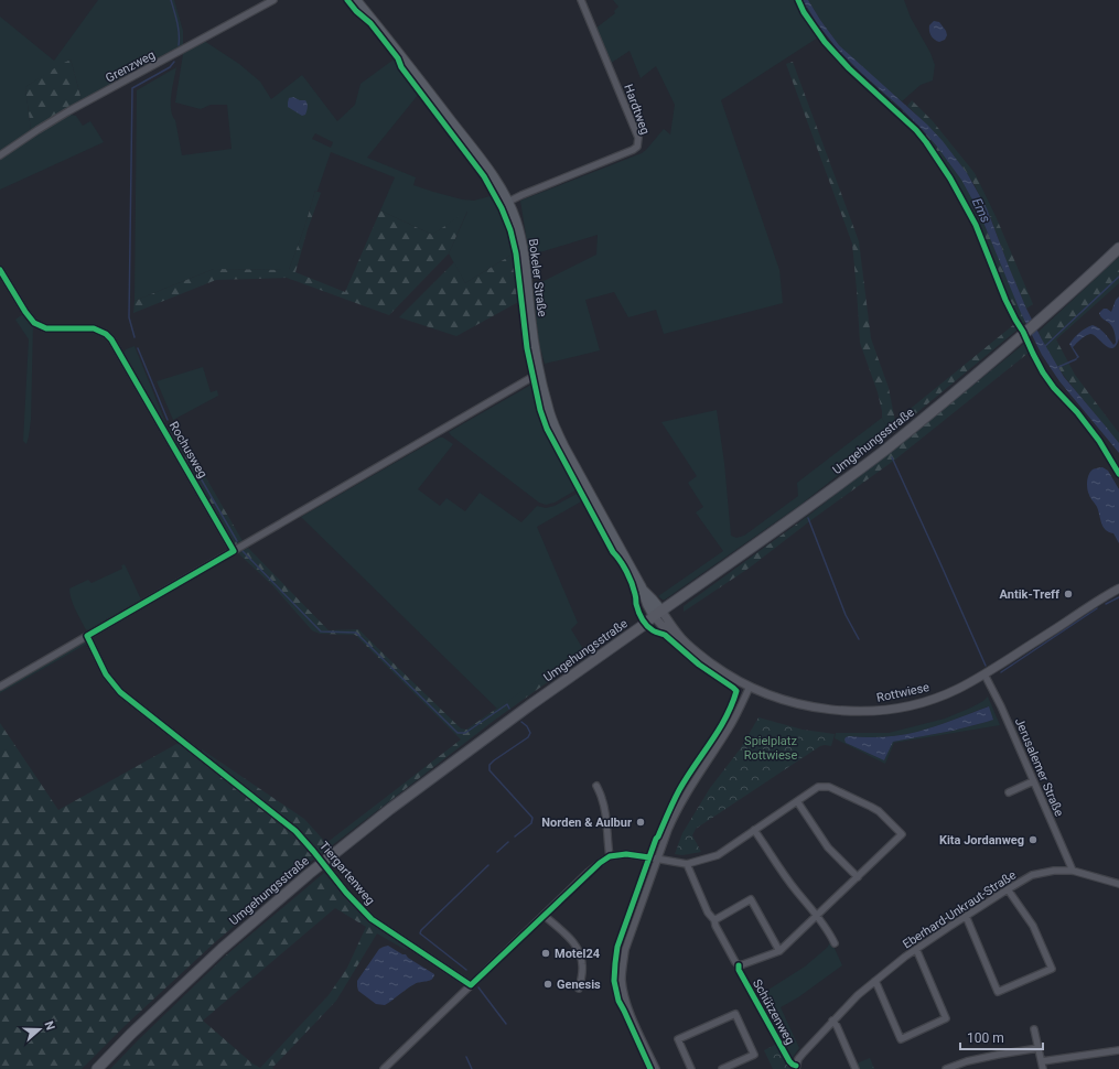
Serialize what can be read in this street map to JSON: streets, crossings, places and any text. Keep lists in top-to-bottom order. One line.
{"streets":{"main road":["Bokeler Straße","Umgehungsstraße"],"street":["Grenzweg","Hardtweg","Rochusweg","Rottwiese","Jerusalemer Straße","Tiergartenweg","Eberhard-Unkraut-Straße"],"cycle path":["Schützenweg"]},"crossings":[["Hardtweg","Bokeler Straße"],["Bokeler Straße","Umgehungsstraße"],["Bokeler Straße","Rottwiese"],["Umgehungsstraße","Rottwiese"],["Rottwiese","Jerusalemer Straße"],["Jerusalemer Straße","Eberhard-Unkraut-Straße"]],"water":["Ems"],"parks":["Spielplatz Rottwiese"],"places":["Antik-Treff","Norden & Aulbur","Kita Jordanweg","Motel24","Genesis"],"scale_bar":"100 m","north":"right"}
